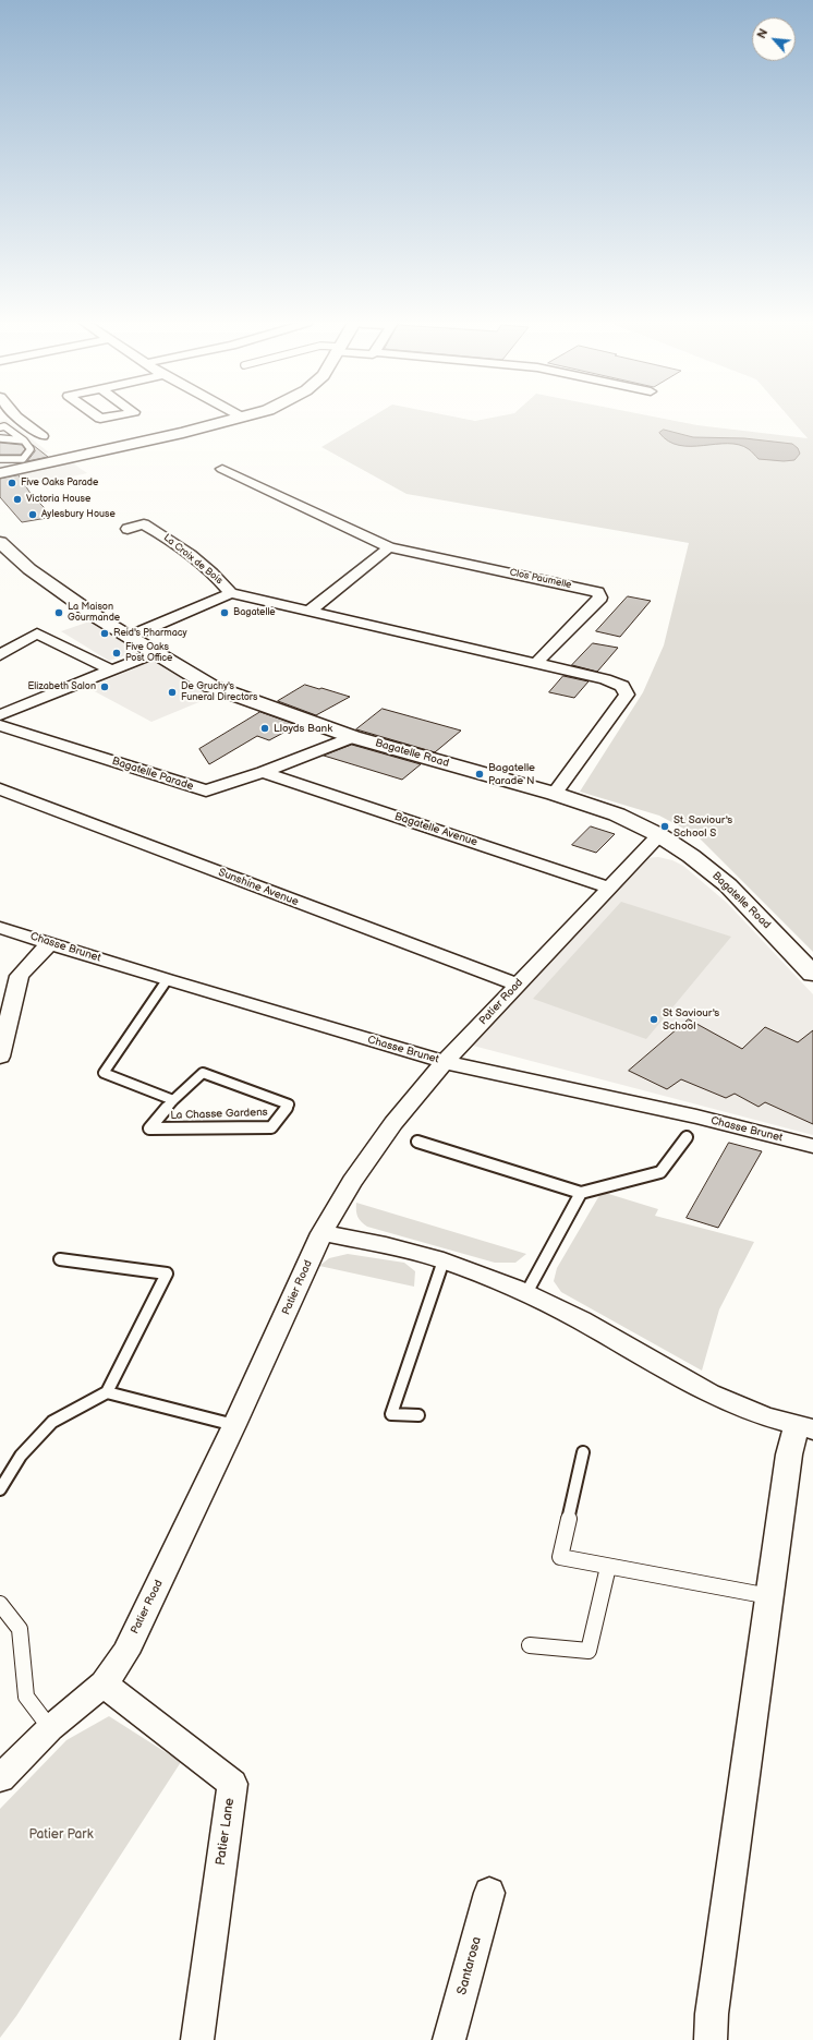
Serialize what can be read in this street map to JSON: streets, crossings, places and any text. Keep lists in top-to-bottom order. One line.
{"streets":{"main road":["Bagatelle Road"],"street":["La Croix de Bois","Clos Paumelle","Bagatelle Parade","Bagatelle Avenue","Sunshine Avenue","Chasse Brunet","Patier Road","Patier Lane","Santarosa"],"lane":["La Chasse Gardens"]},"crossings":[["Bagatelle Road","Bagatelle Parade"],["Bagatelle Road","Patier Road"],["Bagatelle Parade","Bagatelle Avenue"],["Bagatelle Avenue","Patier Road"],["Sunshine Avenue","Patier Road"],["Chasse Brunet","Patier Road"],["Chasse Brunet","La Chasse Gardens"],["Patier Road","Patier Lane"]],"parks":["Patier Park"],"places":["Five Oaks Parade","Victoria House","Aylesbury House","La Maison Gourmande","Bagatelle","Reid's Pharmacy","Five Oaks Post Office","Elizabeth Salon","De Gruchy's Funeral Directors","Lloyds Bank","Bagatelle Parade N","St. Saviour's School S","St Saviour's School"],"north":"top left"}
